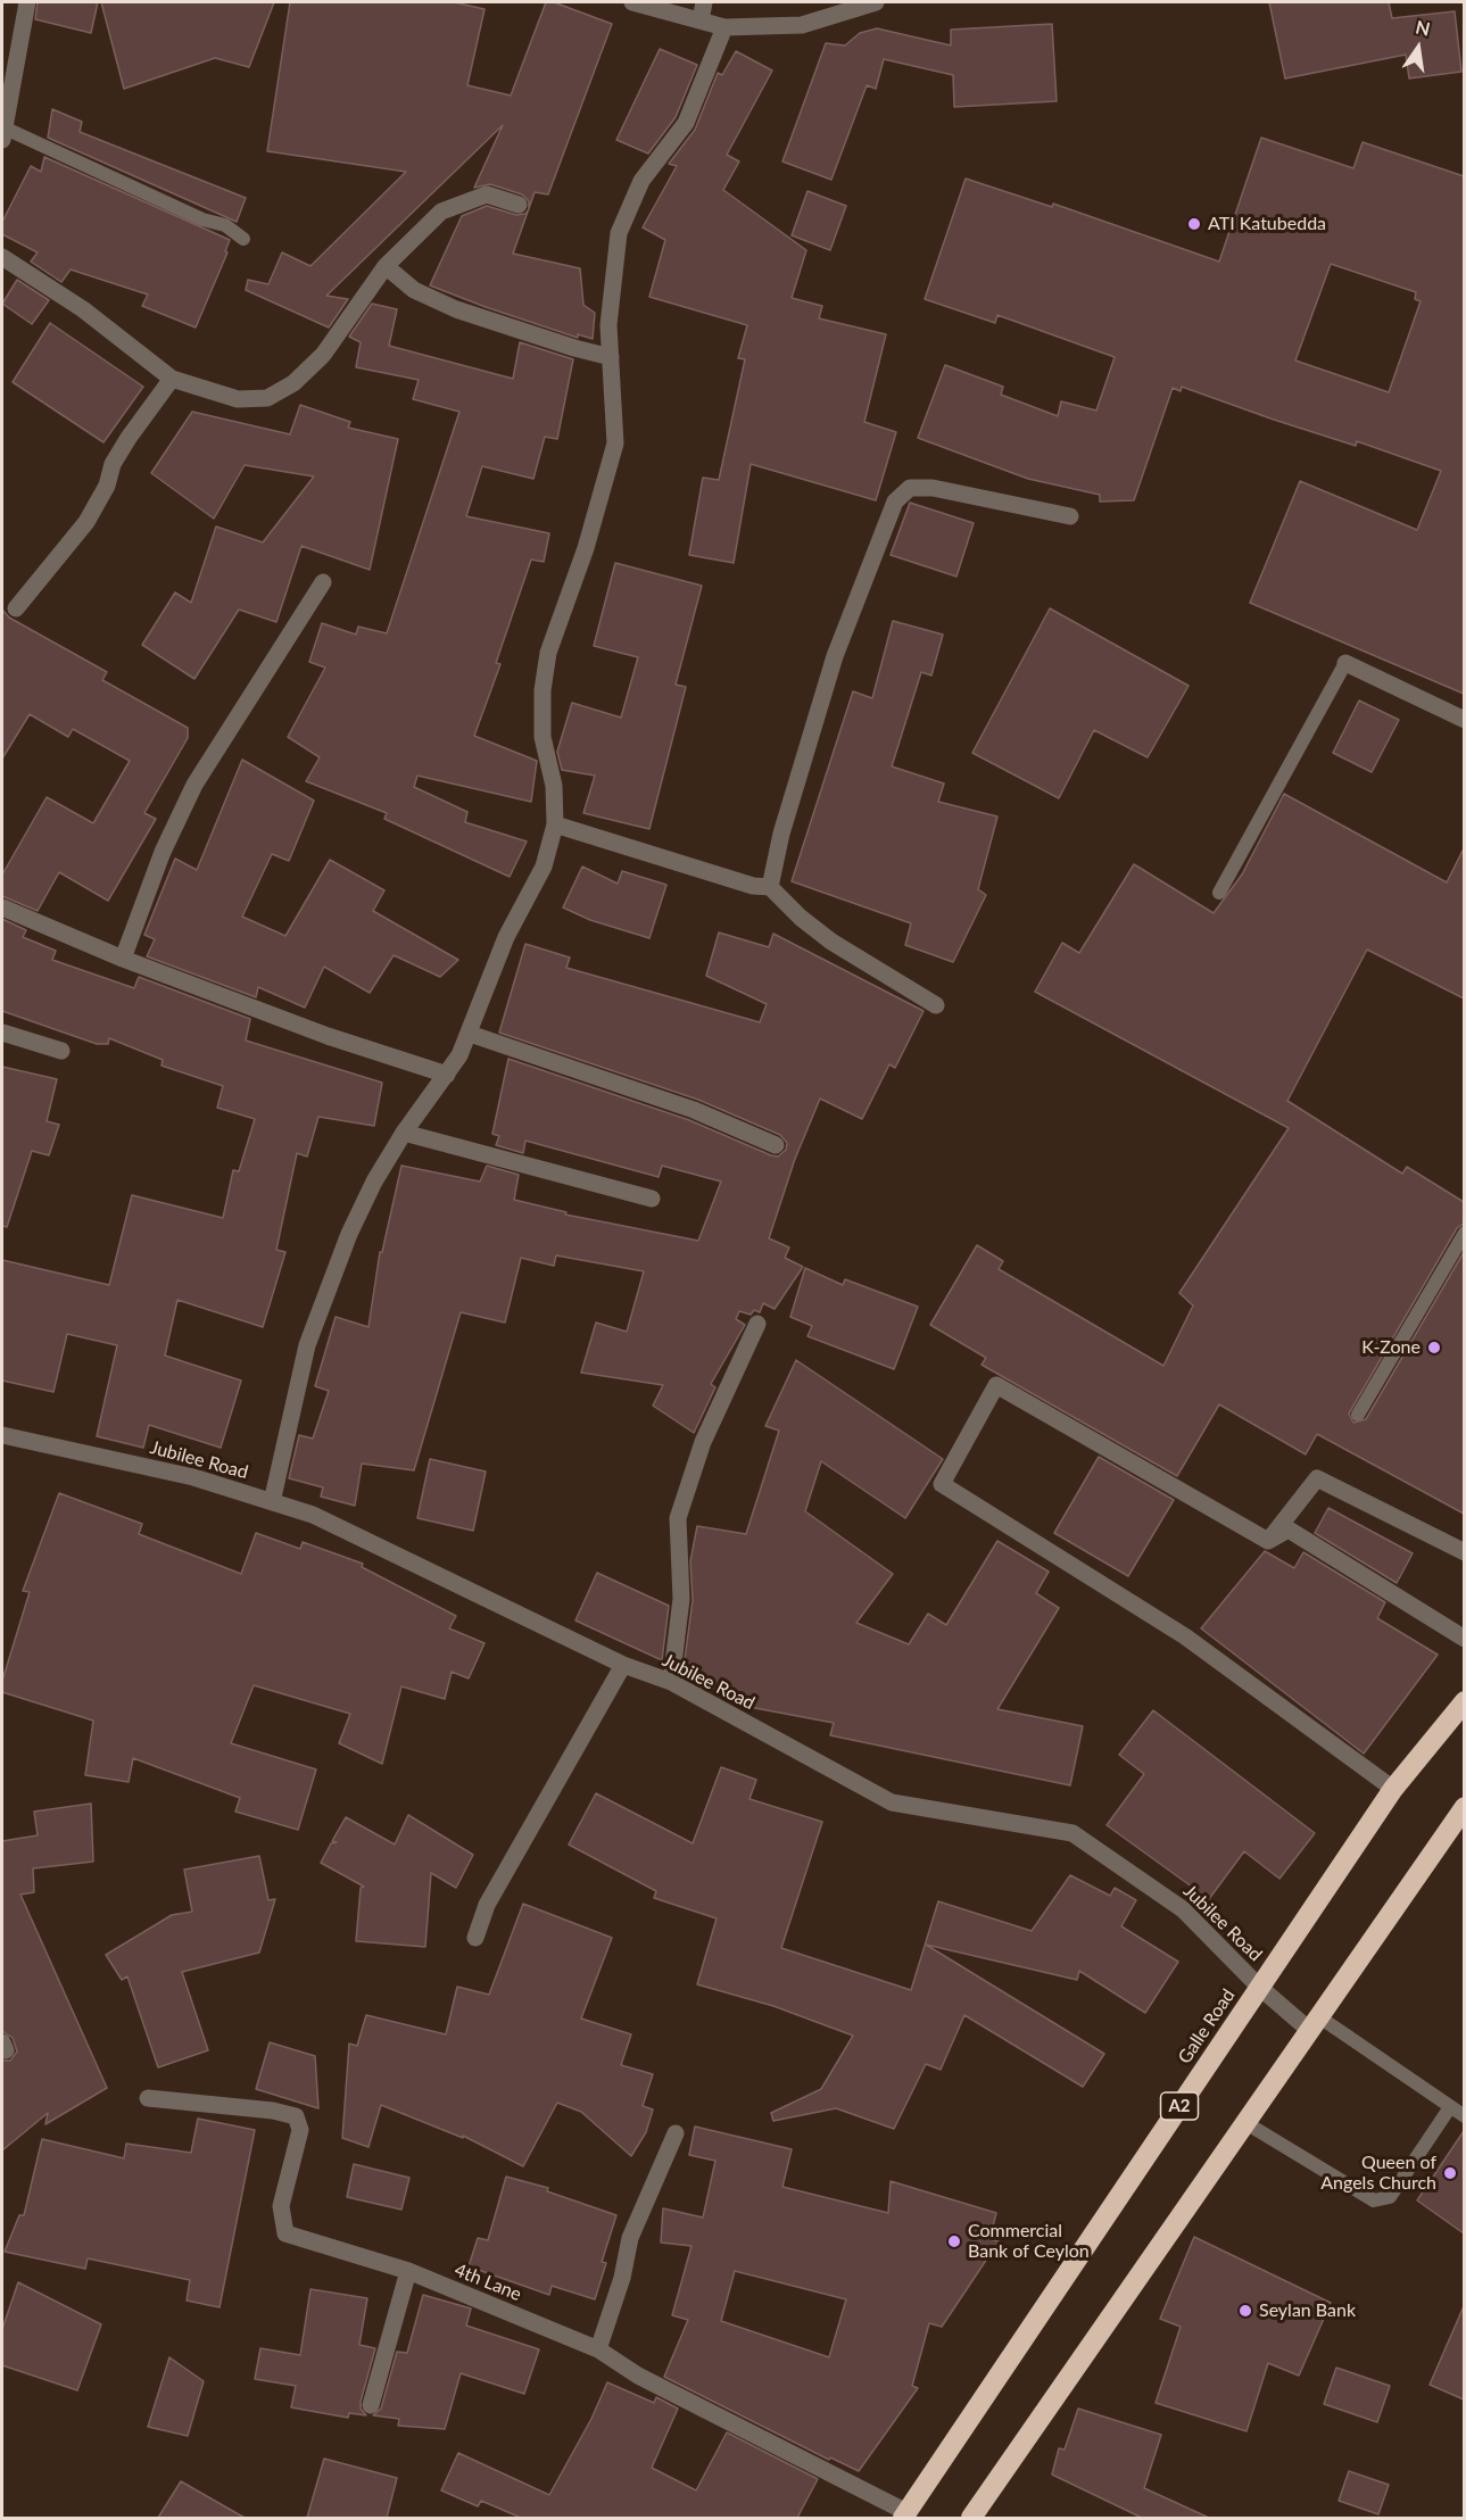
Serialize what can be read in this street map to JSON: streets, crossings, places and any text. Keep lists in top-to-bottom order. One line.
{"streets":{"highway":["Galle Road","A2"],"street":["Jubilee Road","4th Lane"]},"crossings":[["Jubilee Road","Galle Road"],["Galle Road","4th Lane"]],"places":["ATI Katubedda","K-Zone","Queen of Angels Church","Commercial Bank of Ceylon","Seylan Bank"],"north":"top"}
